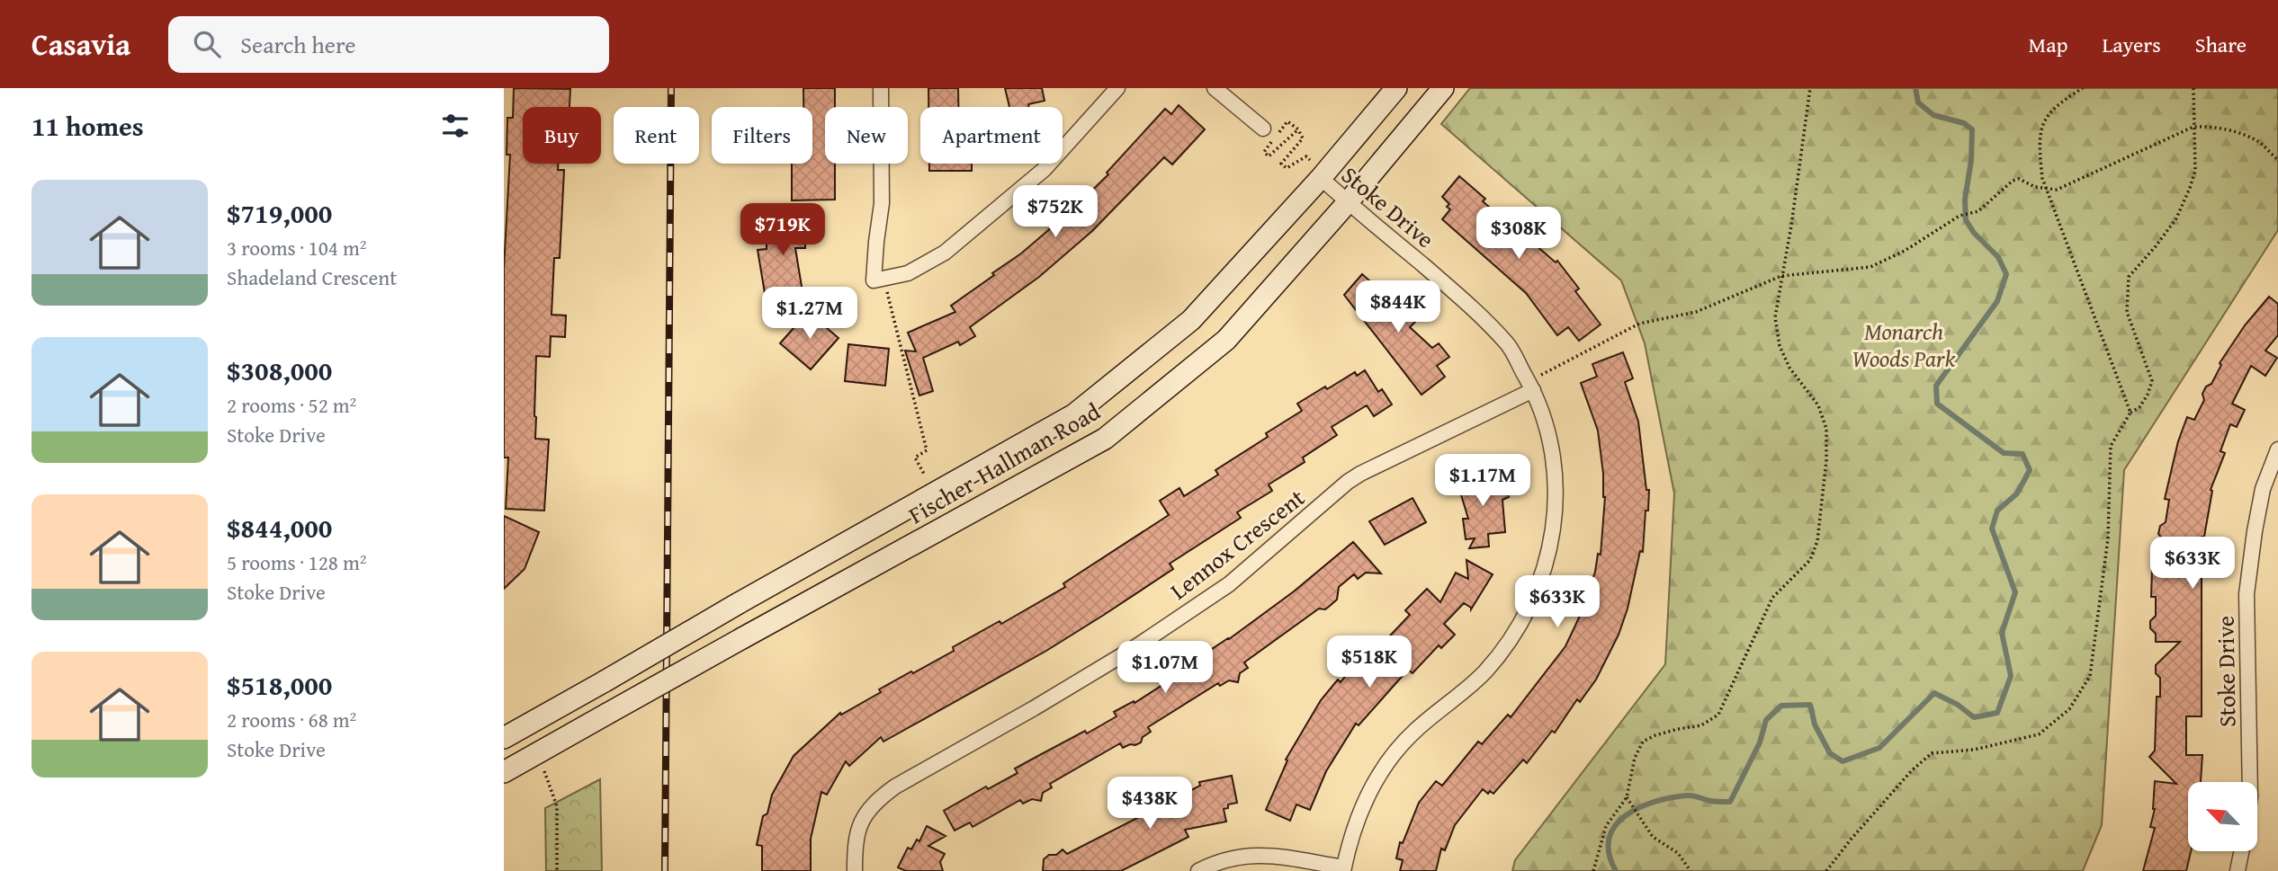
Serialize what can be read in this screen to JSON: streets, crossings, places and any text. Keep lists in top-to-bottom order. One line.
{"streets":{"main road":["Fischer-Hallman Road"],"street":["Stoke Drive","Lennox Crescent"]},"crossings":[["Stoke Drive","Fischer-Hallman Road"],["Stoke Drive","Lennox Crescent"]],"parks":["Monarch Woods Park"],"north":"top left","page":{"header":"Casavia","search":"Search here","nav":["Map","Layers","Share"],"heading":"11 homes","chip":["Buy","Rent","Filters","New","Apartment"],"list":[{"name":"$719,000","note":"3 rooms · 104 m² · Shadeland Crescent"},{"name":"$308,000","note":"2 rooms · 52 m² · Stoke Drive"},{"name":"$844,000","note":"5 rooms · 128 m² · Stoke Drive"},{"name":"$518,000","note":"2 rooms · 68 m² · Stoke Drive"}],"price":["$752K","$719K","$308K","$844K","$1.27M","$1.17M","$633K","$633K","$518K","$1.07M","$438K"]}}
